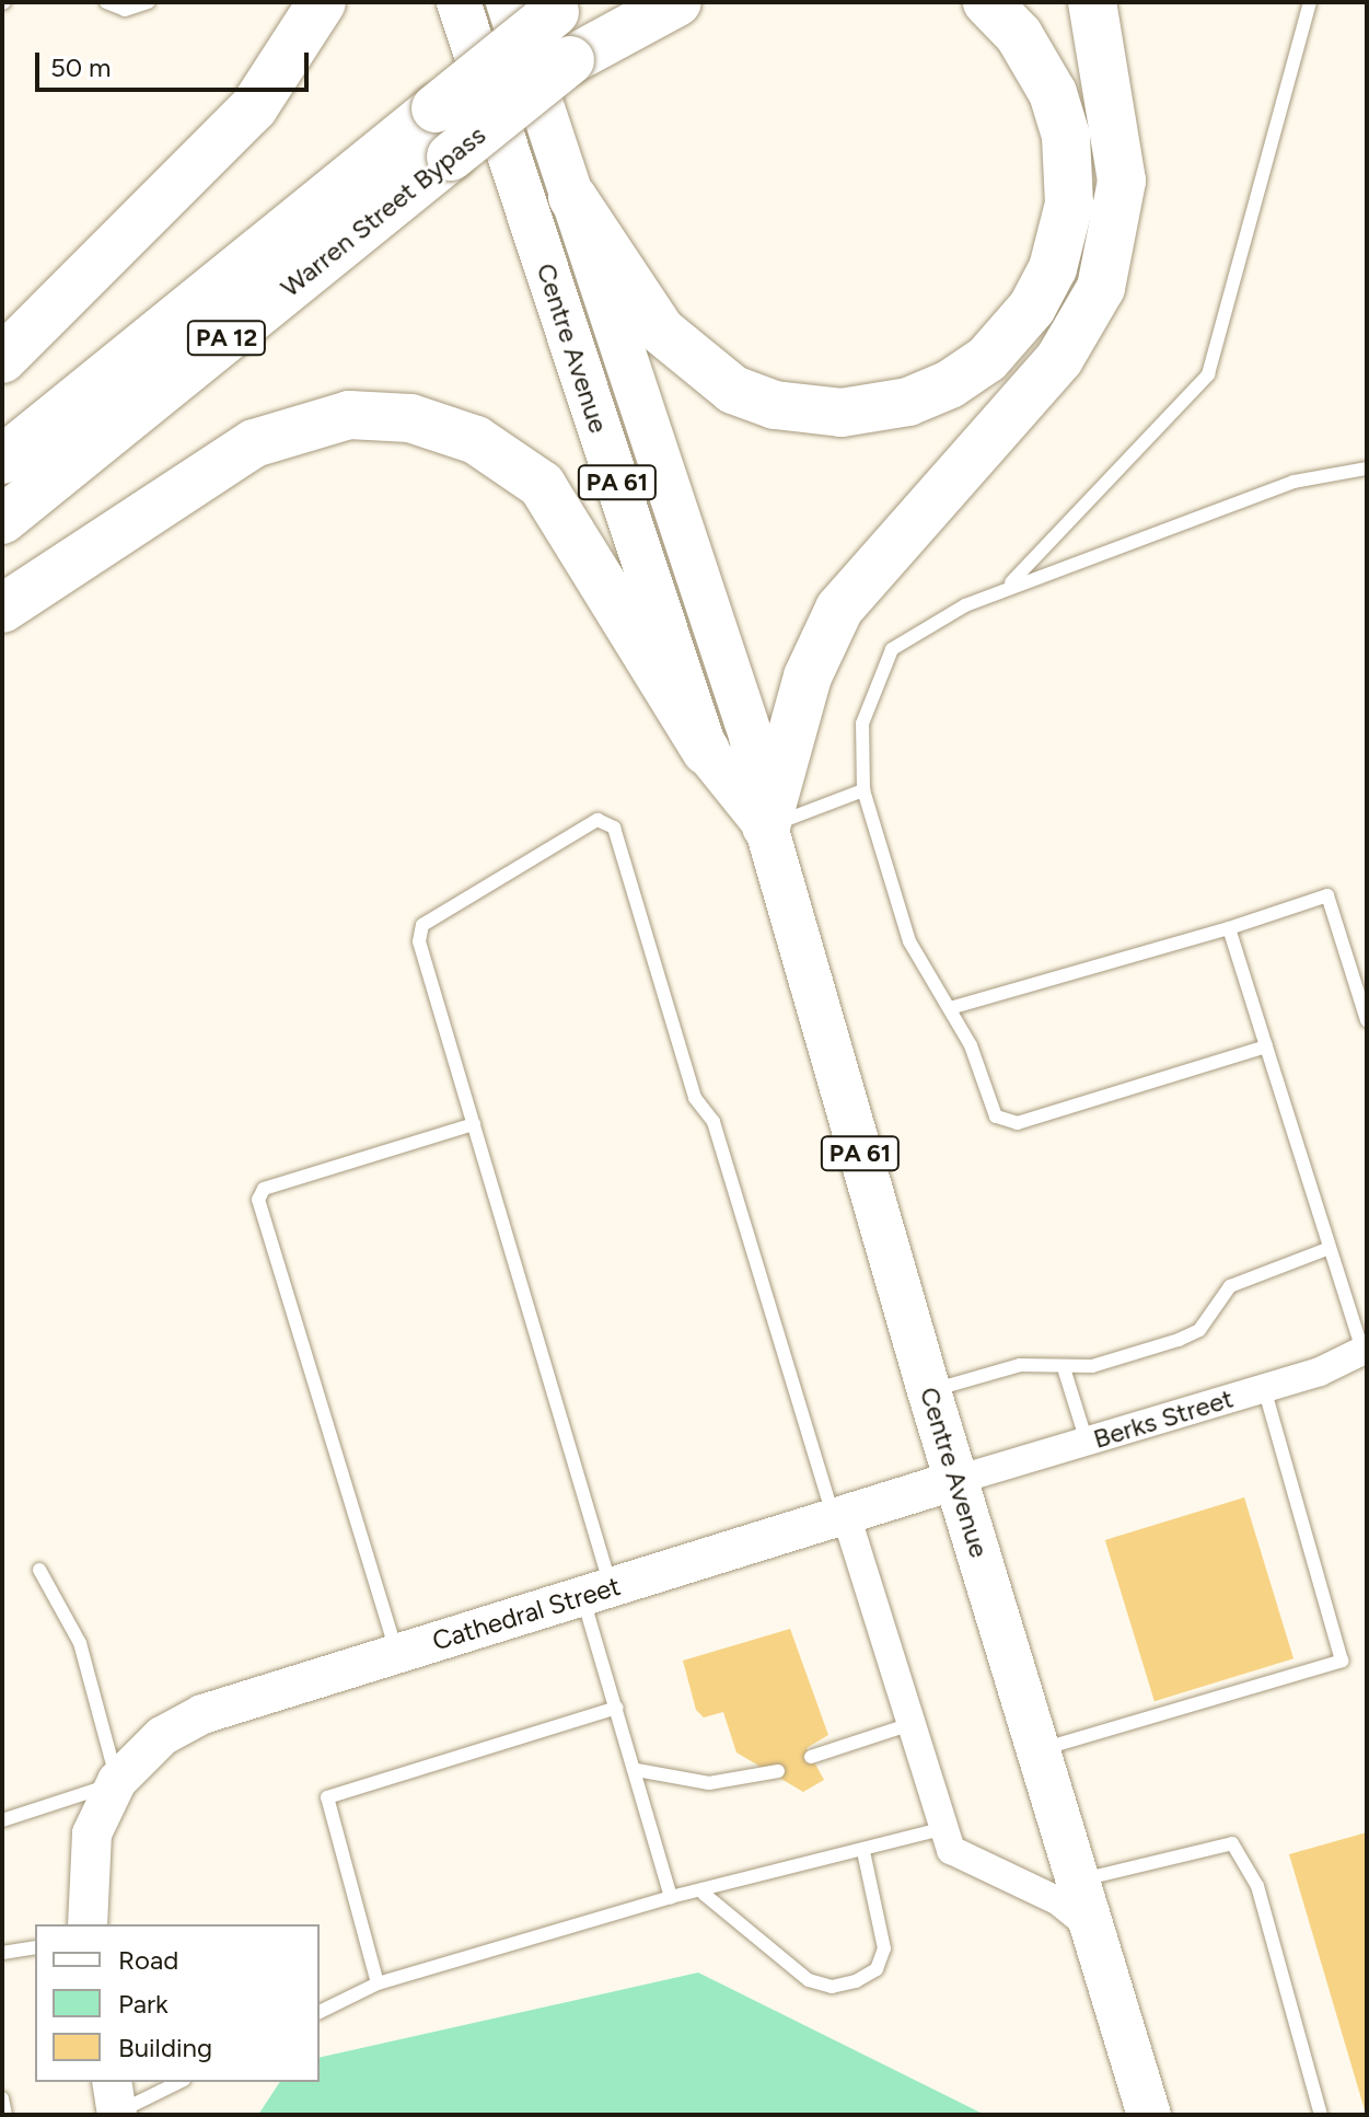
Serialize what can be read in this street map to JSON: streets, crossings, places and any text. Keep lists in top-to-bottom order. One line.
{"streets":{"highway":["Warren Street Bypass","PA 12"],"main road":["Centre Avenue","PA 61"],"street":["Berks Street","Cathedral Street"]},"crossings":[["Centre Avenue","Berks Street"],["Centre Avenue","Cathedral Street"],["Berks Street","Cathedral Street"]],"legend":["Road","Park","Building"],"scale_bar":"50 m"}
